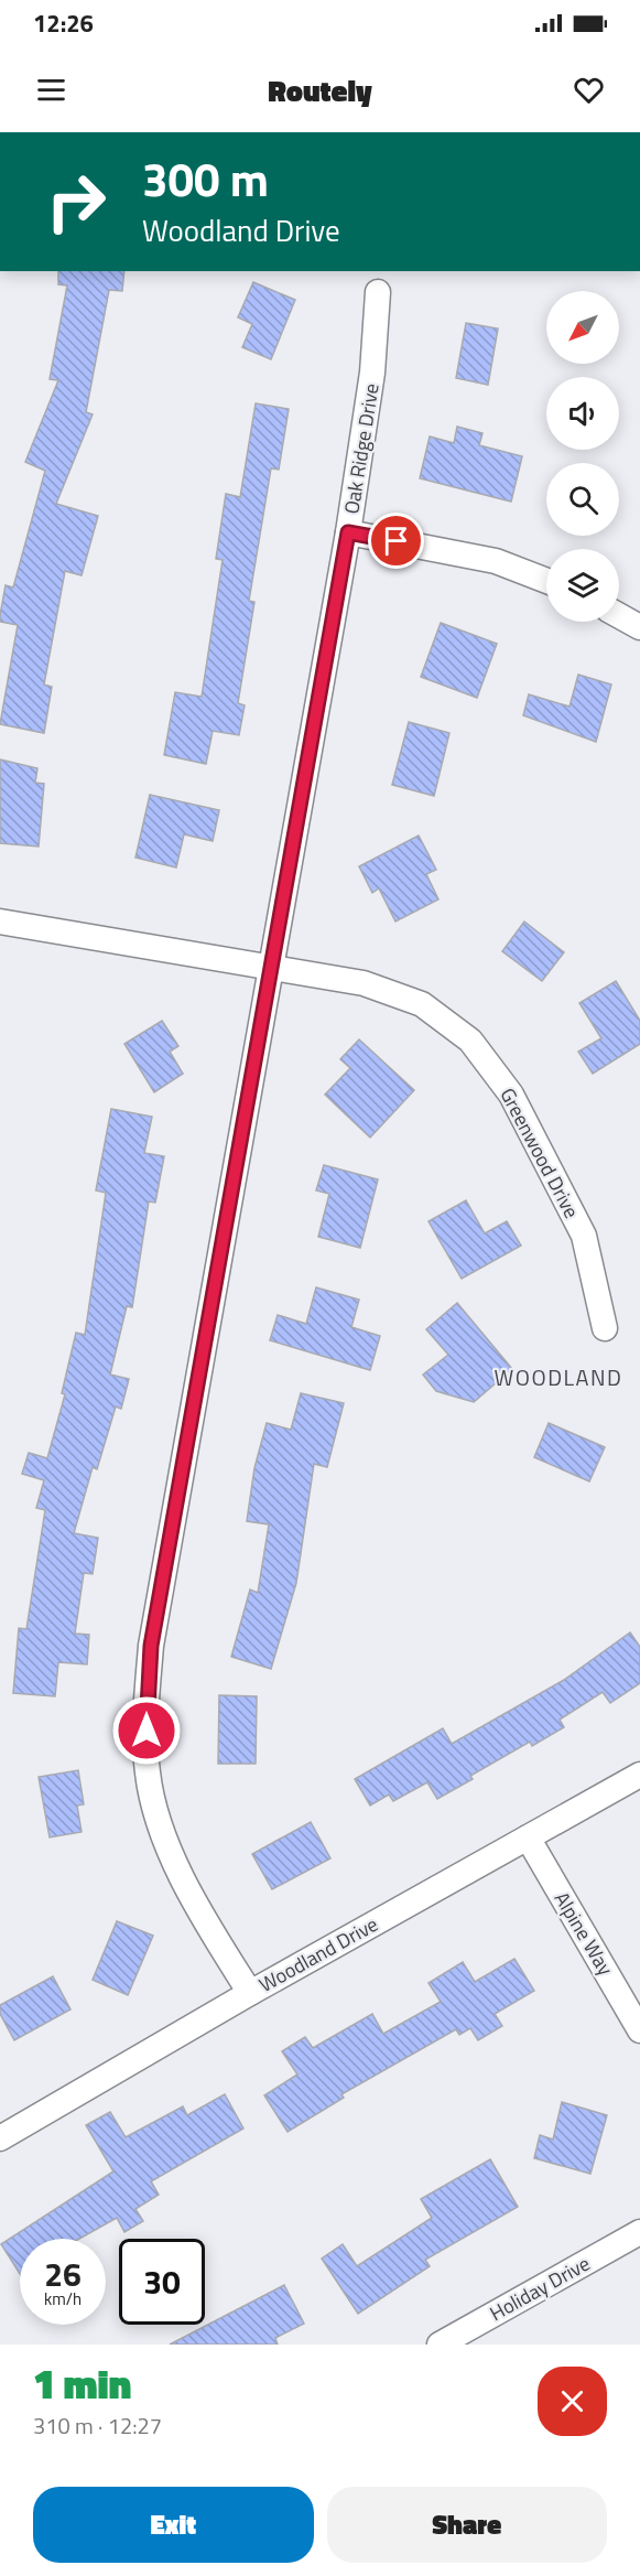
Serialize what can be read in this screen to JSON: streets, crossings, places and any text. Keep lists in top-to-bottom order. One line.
{"streets":{"street":["Oak Ridge Drive","Greenwood Drive","Alpine Way","Woodland Drive","Holiday Drive"]},"crossings":[["Oak Ridge Drive","Greenwood Drive"],["Oak Ridge Drive","Woodland Drive"],["Alpine Way","Woodland Drive"]],"districts":["WOODLAND"],"north":"bottom left","page":{"status":"12:26","header":"Routely","turn":["300 m","Woodland Drive"],"speed":"26 km/h","limit":"30","heading":["1 min","310 m · 12:27"],"buttons":["Exit","Share"]}}
